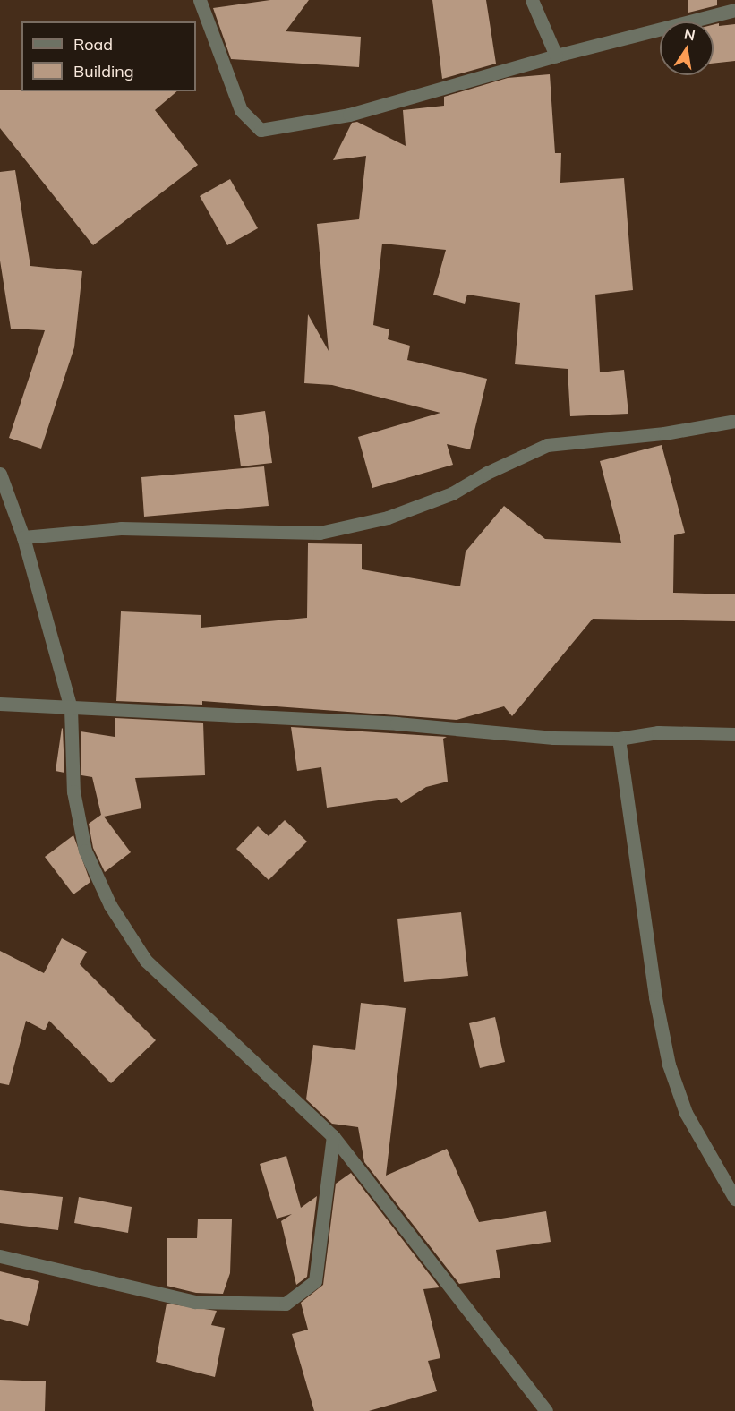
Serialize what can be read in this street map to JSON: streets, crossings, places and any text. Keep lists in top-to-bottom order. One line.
{"legend":["Road","Building"],"north":"top"}
